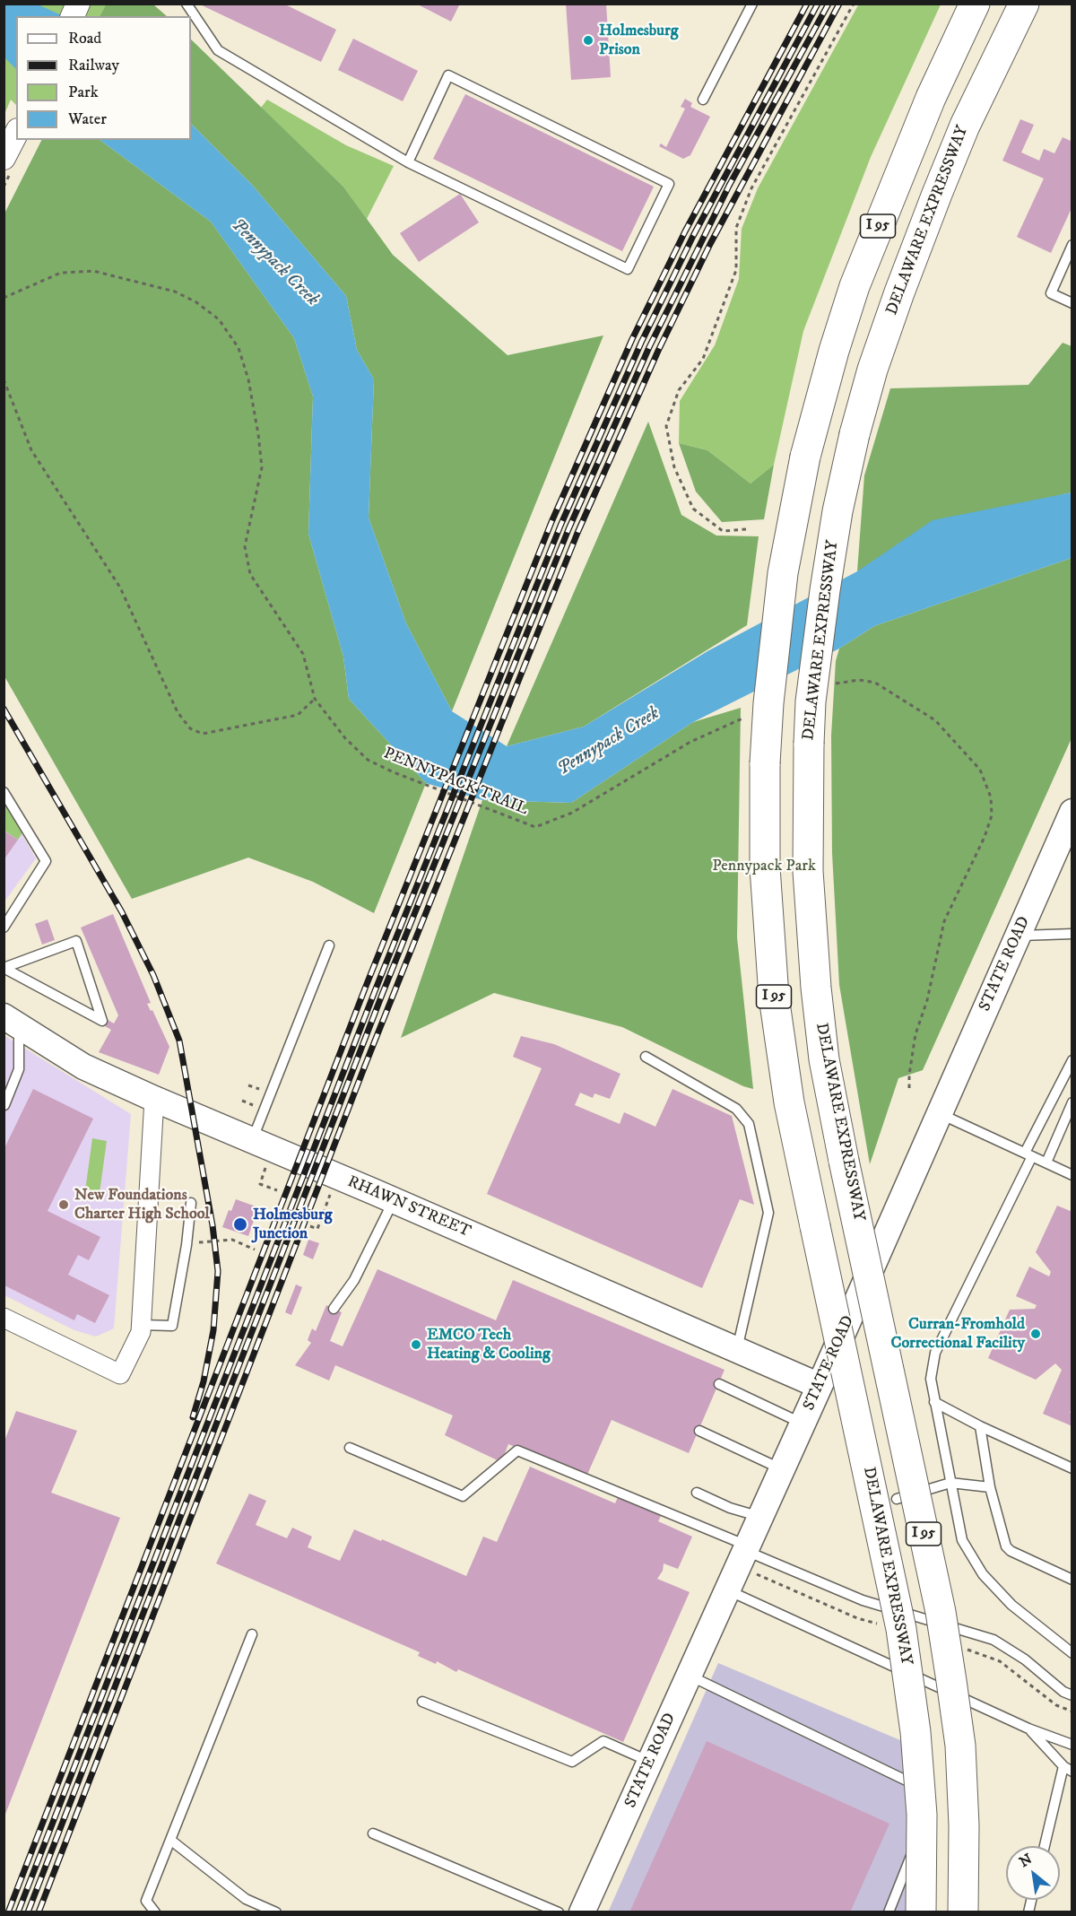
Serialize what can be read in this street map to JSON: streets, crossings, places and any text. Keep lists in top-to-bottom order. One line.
{"streets":{"highway":["DELAWARE EXPRESSWAY","I 95"],"main road":["STATE ROAD","RHAWN STREET"],"path":["PENNYPACK TRAIL"]},"crossings":[["STATE ROAD","RHAWN STREET"]],"water":["Pennypack Creek"],"parks":["Pennypack Park"],"places":["Holmesburg Prison","New Foundations Charter High School","Holmesburg Junction","Curran-Fromhold Correctional Facility","EMCO Tech Heating & Cooling"],"legend":["Road","Railway","Park","Water"],"north":"top left"}
